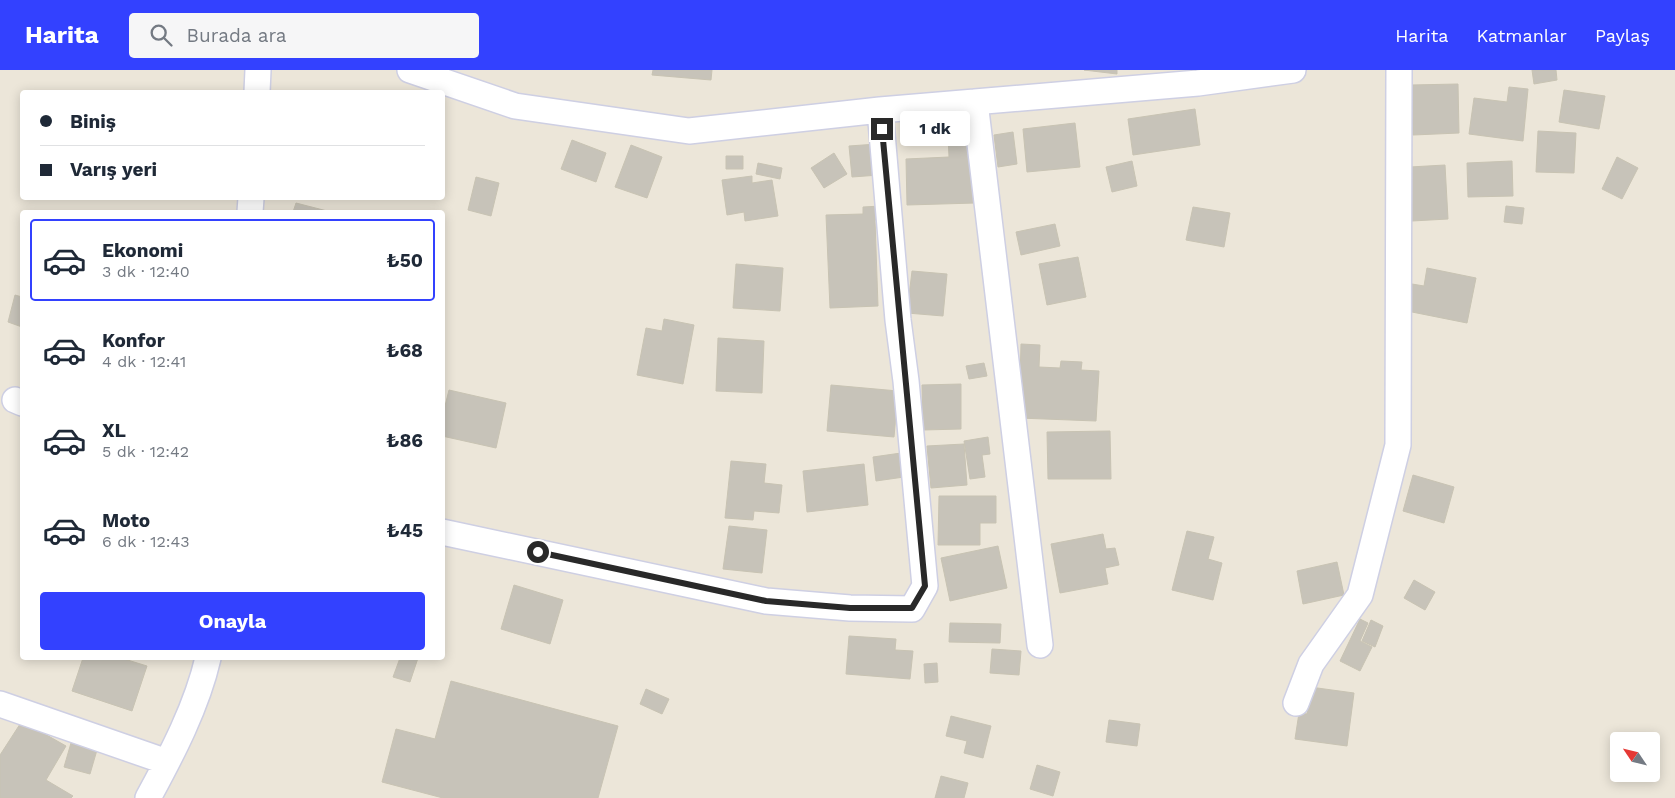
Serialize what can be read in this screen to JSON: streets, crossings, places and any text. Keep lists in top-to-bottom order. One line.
{"north":"top left","page":{"header":"Harita","search":"Burada ara","nav":["Harita","Katmanlar","Paylaş"],"banner":["Biniş","Varış yeri"],"bubble":"1 dk","list":[{"name":"Ekonomi","note":"3 dk · 12:40","value":"₺50"},{"name":"Konfor","note":"4 dk · 12:41","value":"₺68"},{"name":"XL","note":"5 dk · 12:42","value":"₺86"},{"name":"Moto","note":"6 dk · 12:43","value":"₺45"}],"buttons":"Onayla"}}
